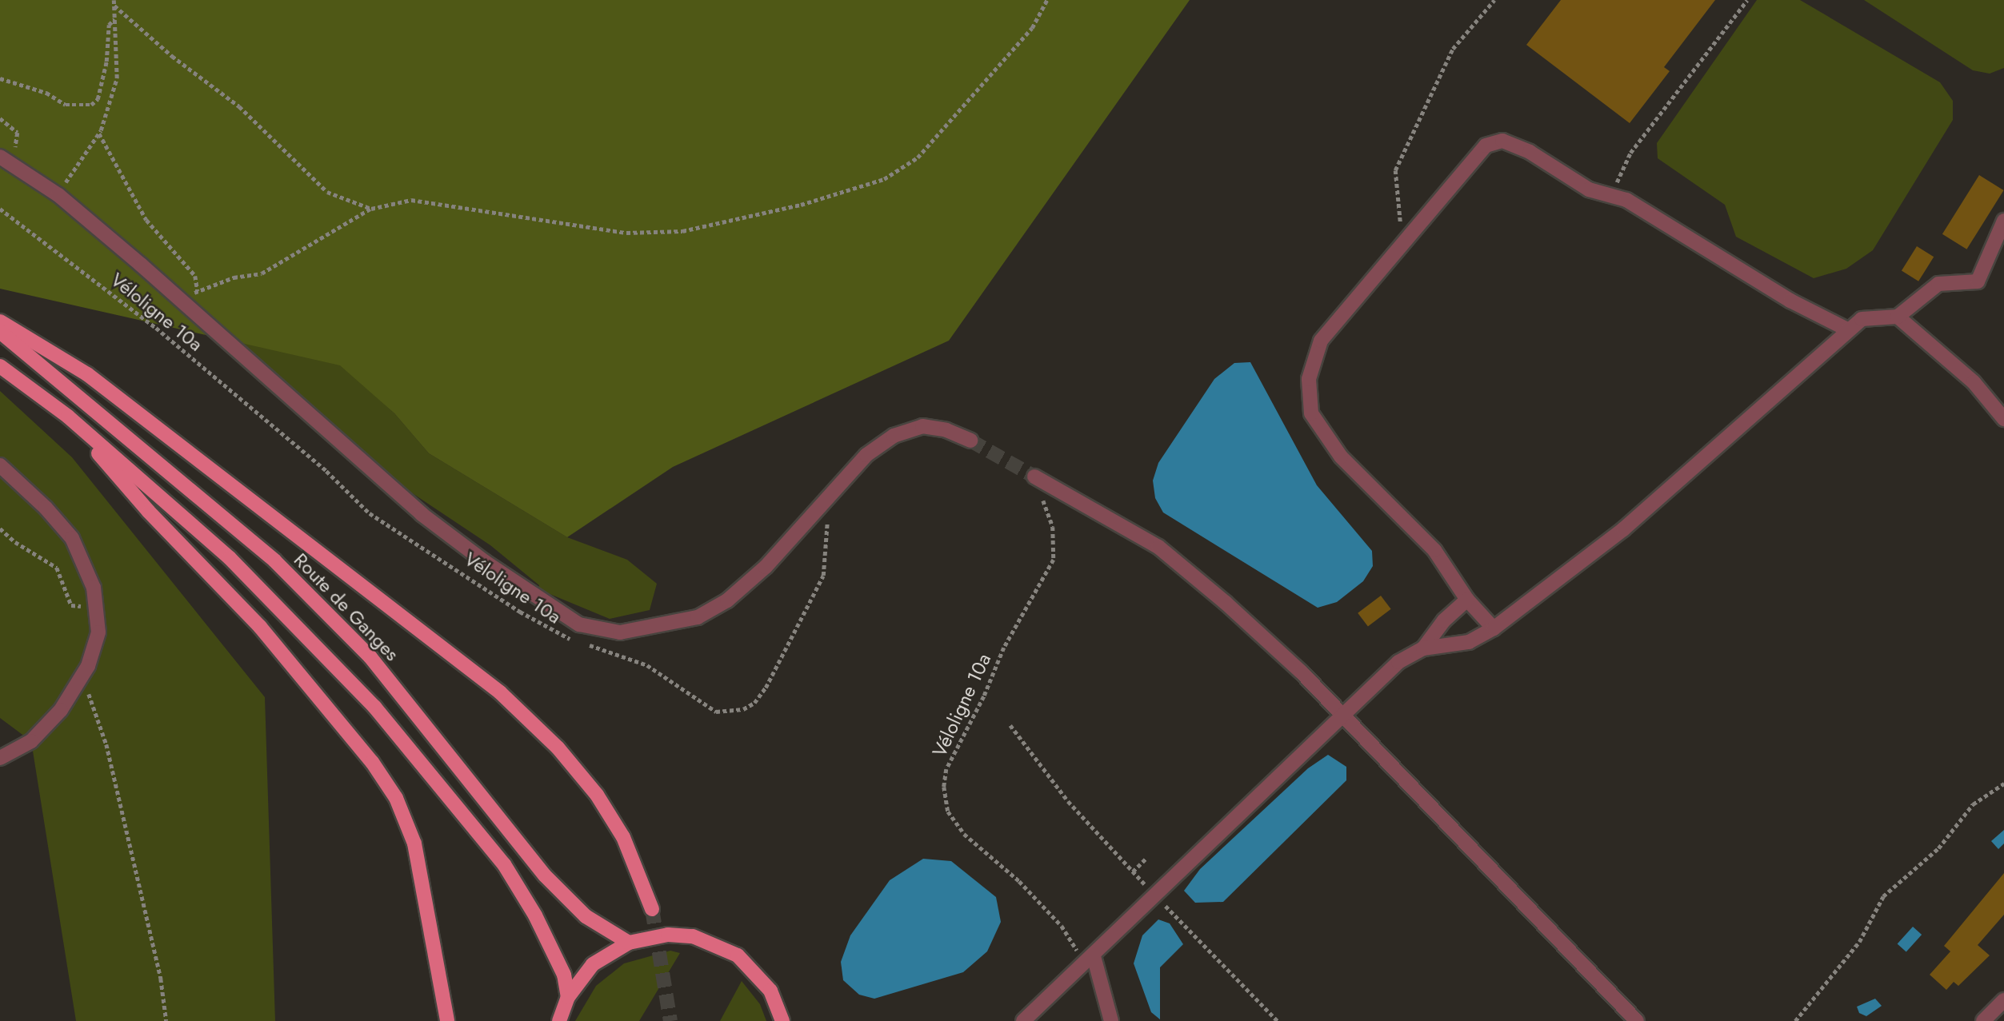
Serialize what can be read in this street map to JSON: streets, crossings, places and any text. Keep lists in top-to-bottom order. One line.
{"streets":{"main road":["Route de Ganges"],"path":["Véloligne 10a"]}}
